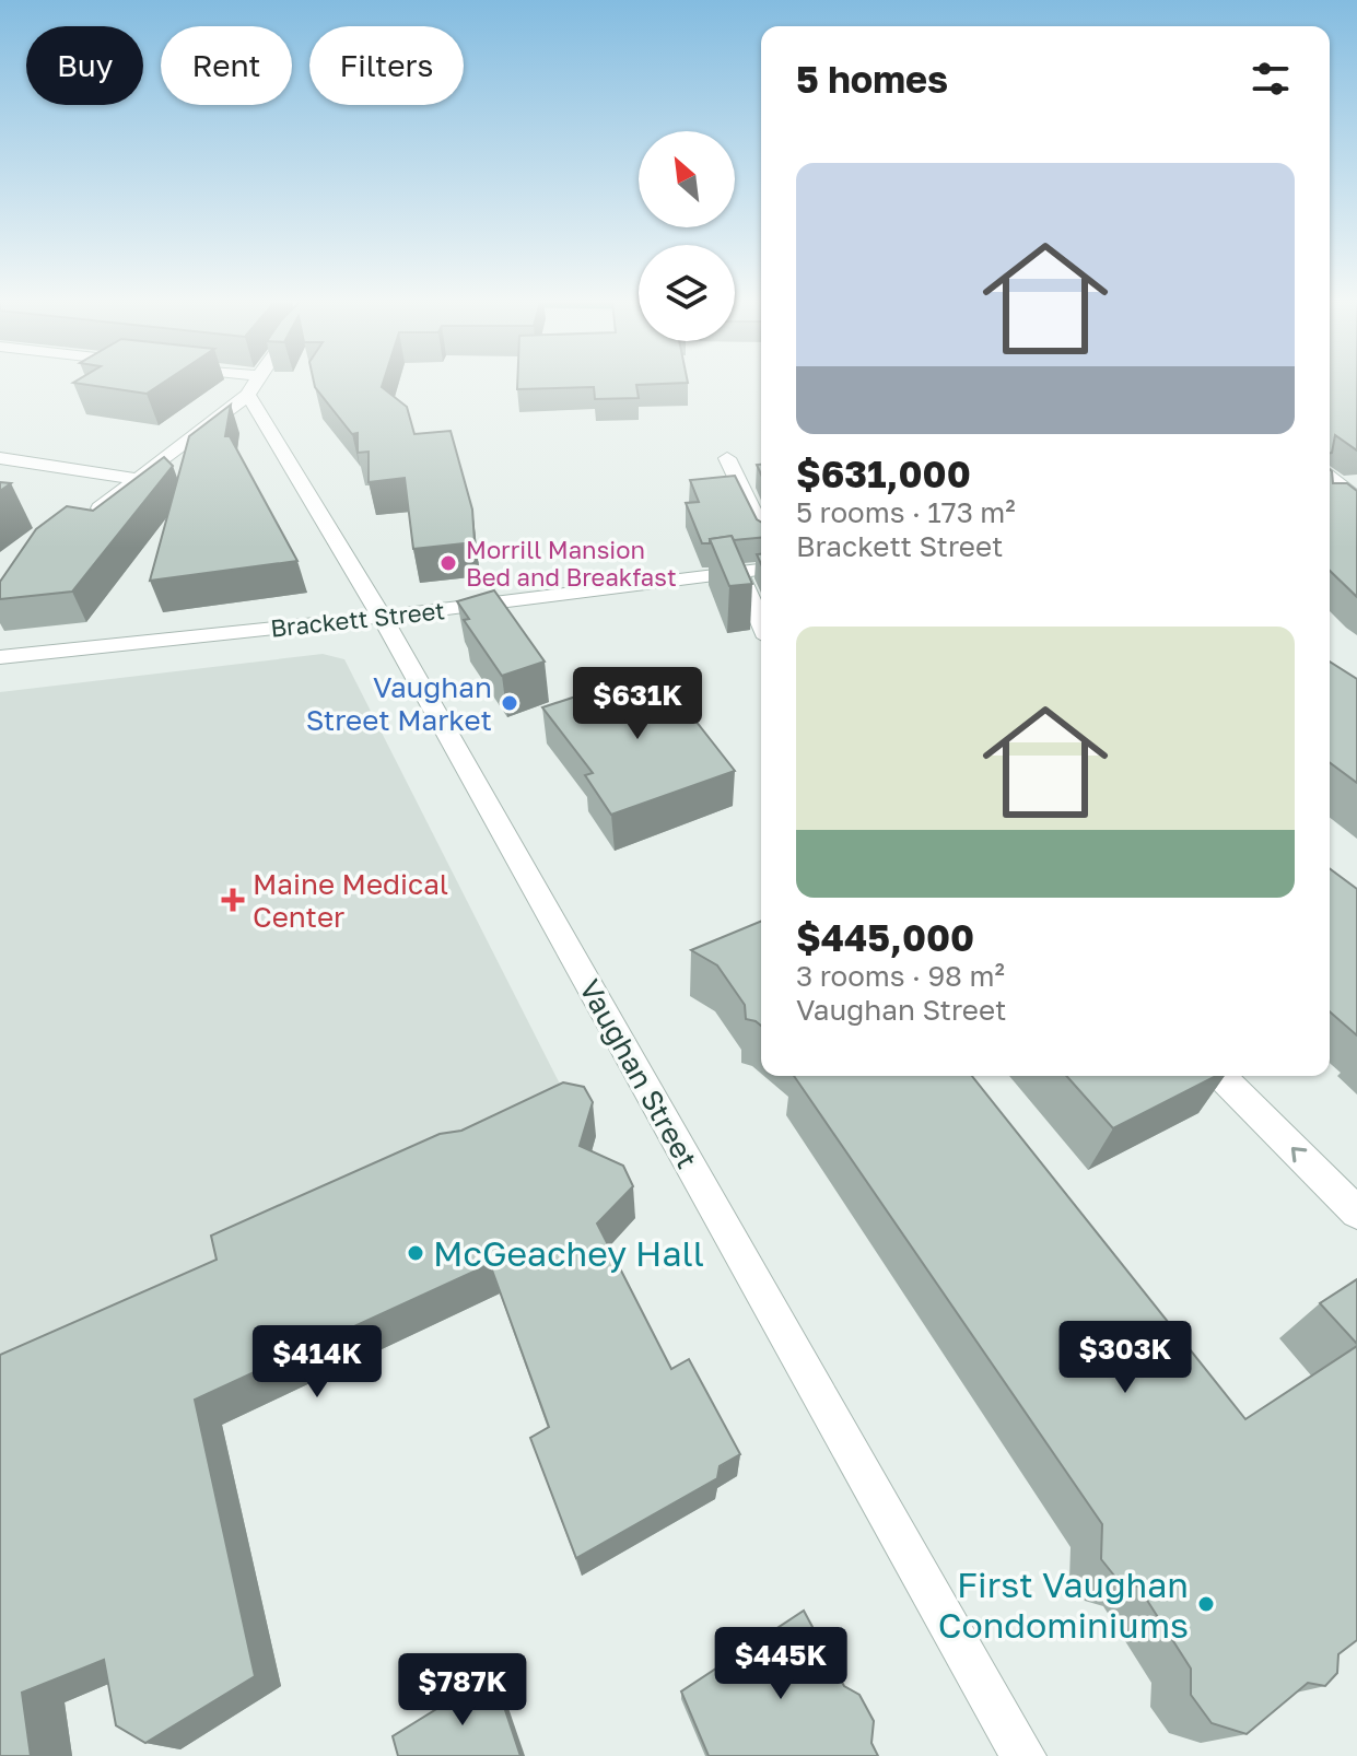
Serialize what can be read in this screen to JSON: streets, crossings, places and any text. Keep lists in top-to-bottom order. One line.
{"streets":{"street":["Brackett Street","Vaughan Street"]},"crossings":[["Brackett Street","Vaughan Street"]],"places":{"other":["Morrill Mansion Bed and Breakfast","Vaughan Street Market","McGeachey Hall","First Vaughan Condominiums"],"health":["Maine Medical Center"]},"north":"top left","page":{"chip":["Buy","Rent","Filters"],"heading":"5 homes","list":[{"name":"$631,000","note":"5 rooms · 173 m² · Brackett Street"},{"name":"$445,000","note":"3 rooms · 98 m² · Vaughan Street"}],"price":["$631K","$303K","$414K","$445K","$787K"]}}
